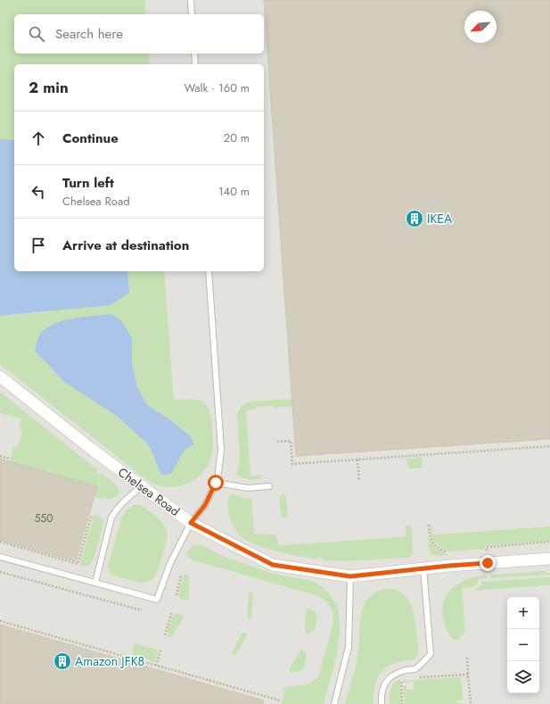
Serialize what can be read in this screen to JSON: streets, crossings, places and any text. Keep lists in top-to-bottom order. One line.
{"streets":{"street":["Chelsea Road"]},"places":{"building":["IKEA","Amazon JFK8"]},"house_numbers":["550"],"north":"bottom left","page":{"search":"Search here","heading":["2 min","Walk · 160 m"],"list":[["Continue","20 m"],["Turn left","Chelsea Road","140 m"],"Arrive at destination"],"map_buttons":["+","−"]}}
